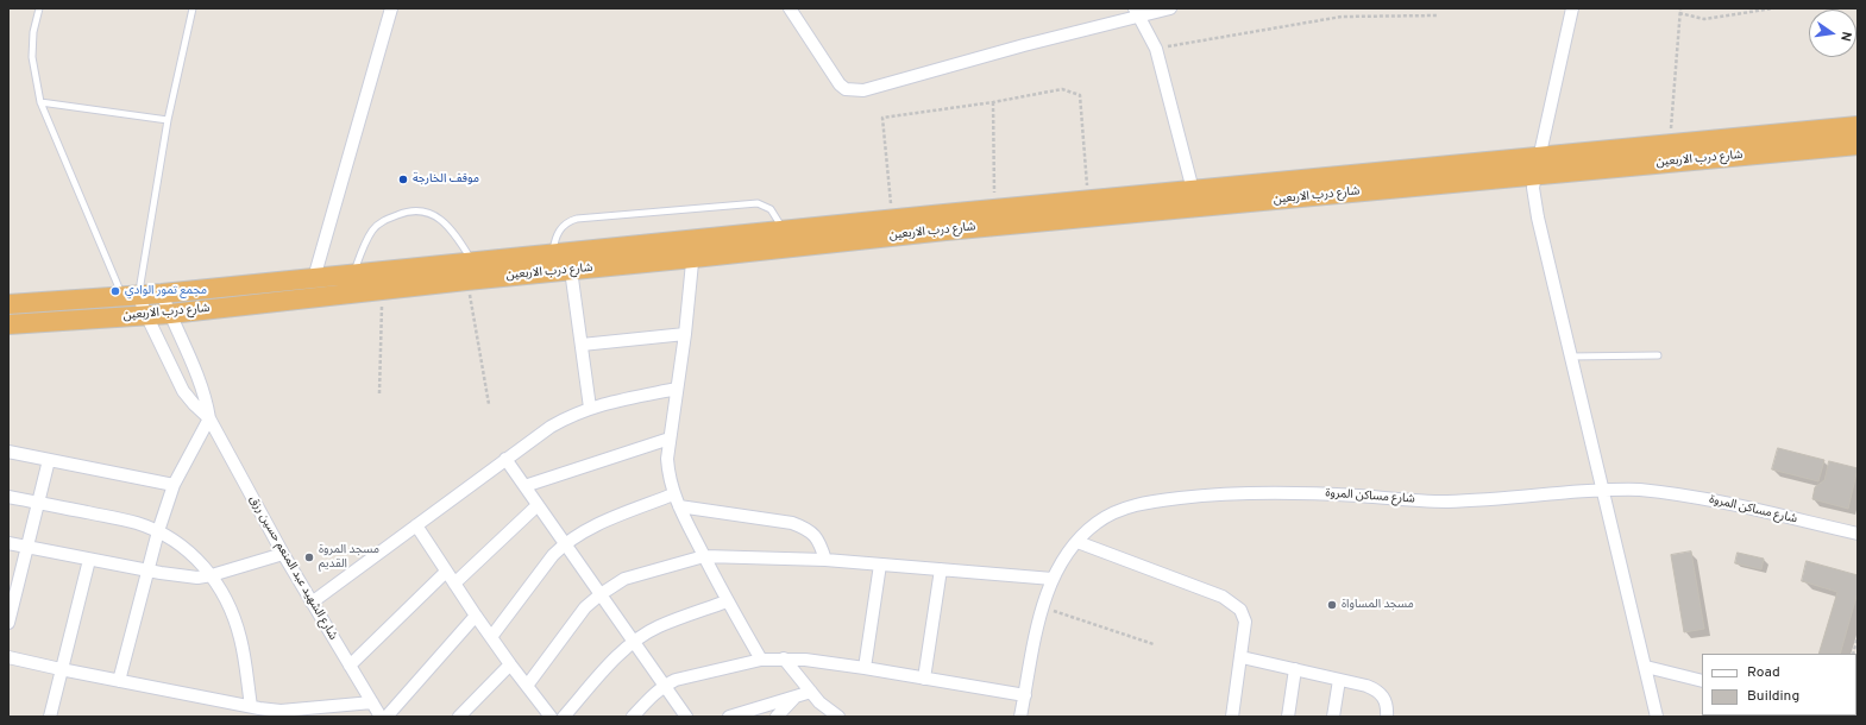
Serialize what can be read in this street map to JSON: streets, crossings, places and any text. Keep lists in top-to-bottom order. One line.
{"streets":{"highway":["شارع درب الاربعين"],"street":["شارع مساكن المروة","شارع الشهيد عبد المنعم حسين رزق"]},"crossings":[["شارع درب الاربعين","شارع الشهيد عبد المنعم حسين رزق"]],"places":["موقف الخارجة","مجمع تمور الوادي","مسجد المروة القديم","مسجد المساواة"],"legend":["Road","Building"],"north":"right"}
